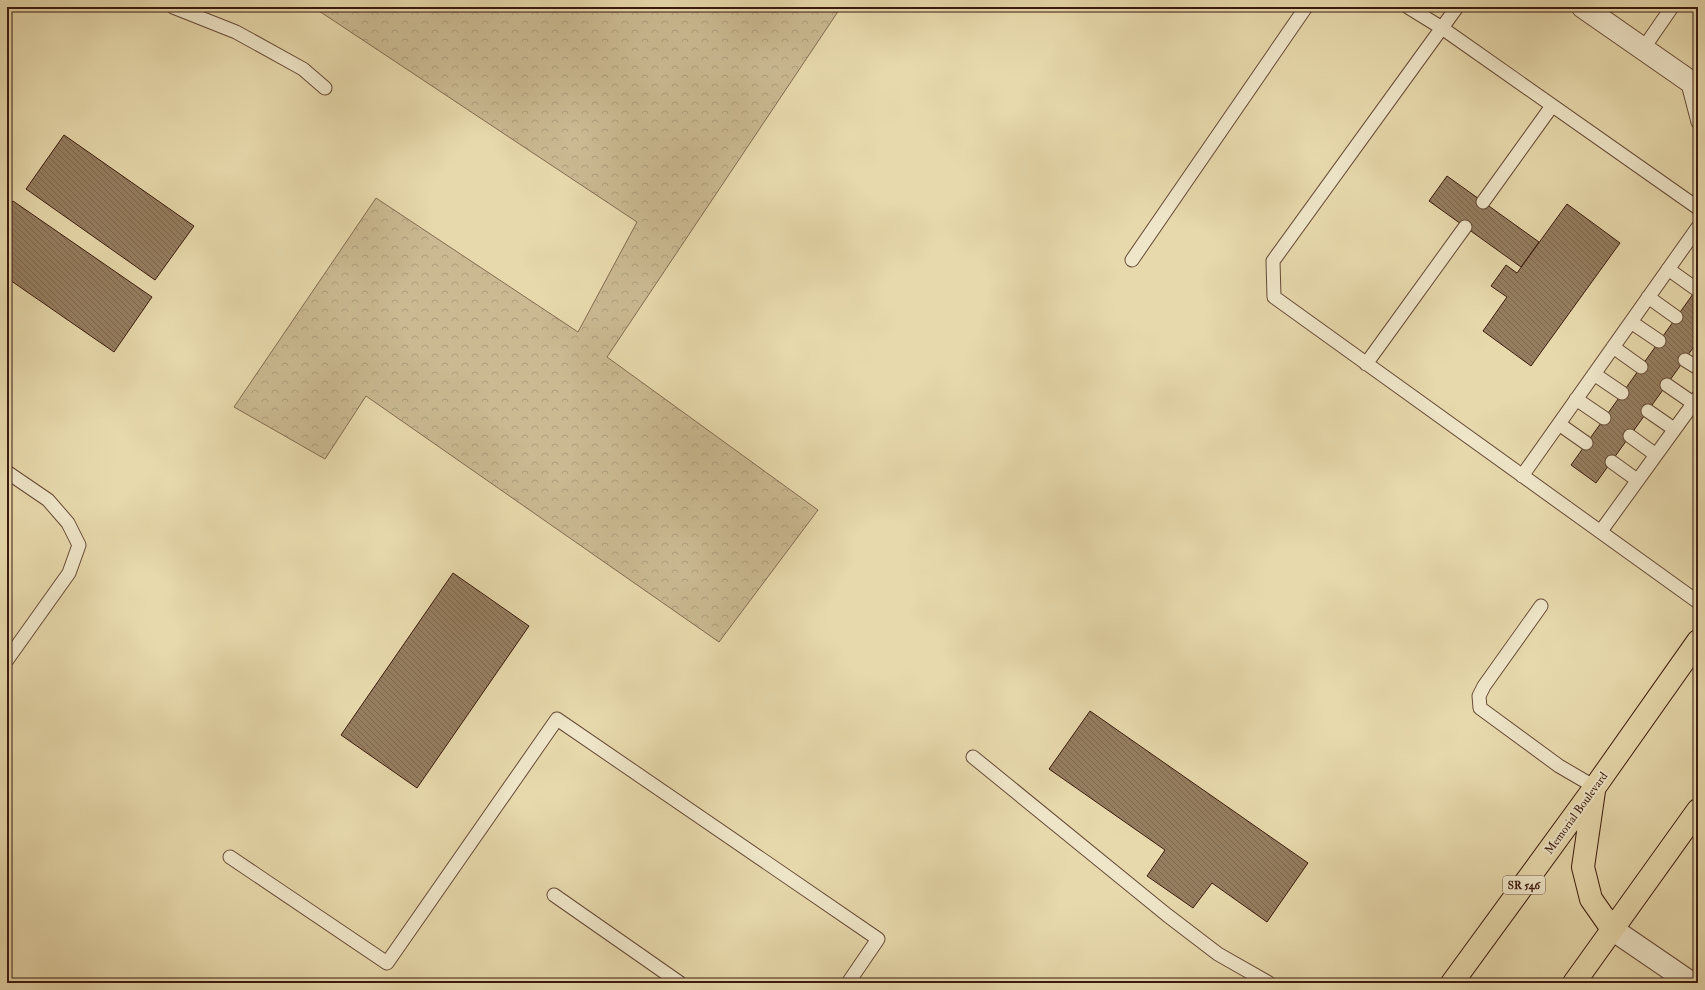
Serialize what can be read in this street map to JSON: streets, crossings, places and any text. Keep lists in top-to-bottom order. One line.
{"streets":{"main road":["Memorial Boulevard","SR 546"]}}
